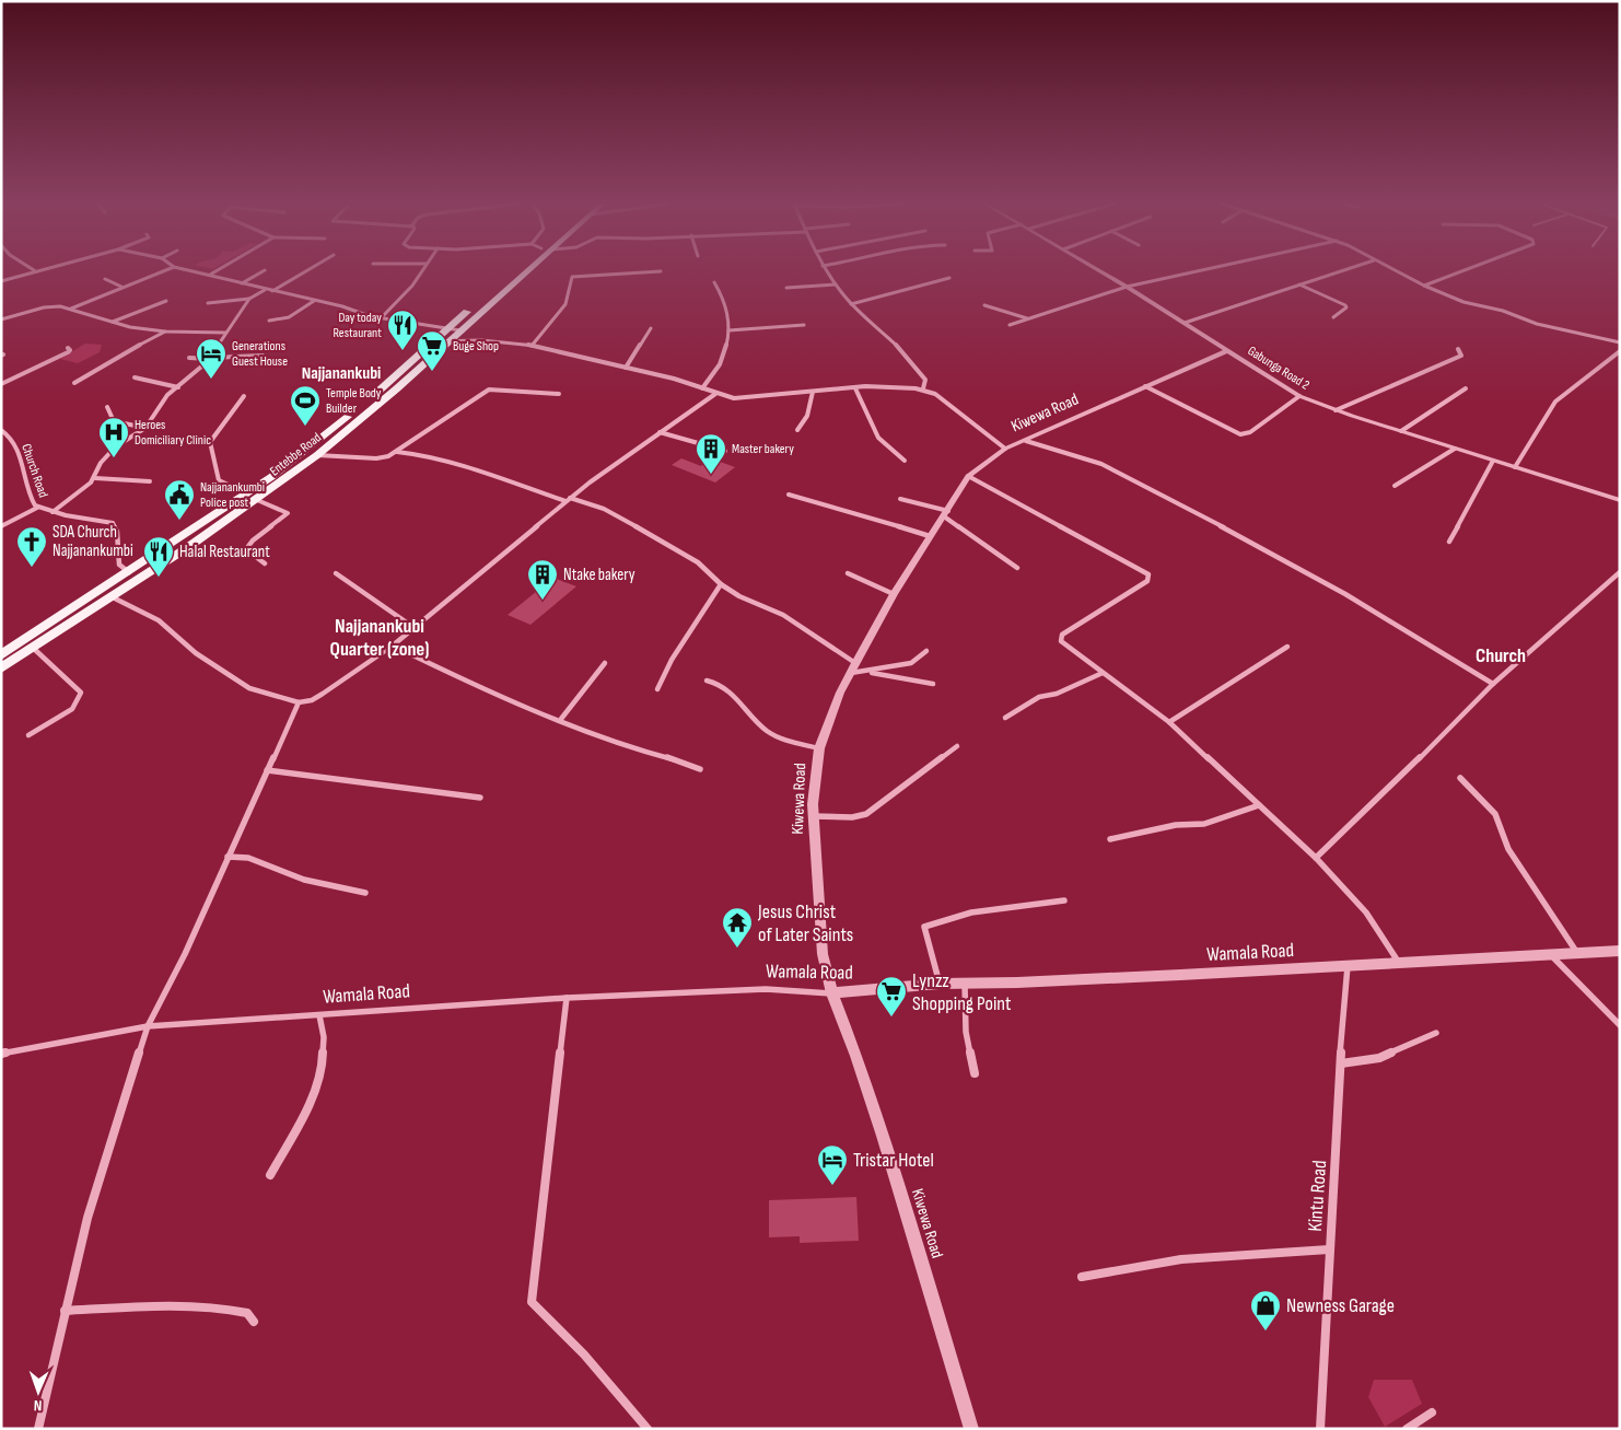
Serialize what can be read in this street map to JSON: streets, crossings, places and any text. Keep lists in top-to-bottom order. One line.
{"streets":{"main road":["Entebbe Road"],"street":["Gabunga Road 2","Kiwewa Road","Church Road","Wamala Road","Kintu Road"]},"crossings":[["Gabunga Road 2","Kiwewa Road"],["Kiwewa Road","Wamala Road"],["Entebbe Road","Church Road"],["Wamala Road","Kintu Road"]],"districts":["Najjanankubi","Najjanankubi Quarter (zone)","Church"],"places":{"restaurant":["Day today Restaurant","Halal Restaurant"],"supermarket":["Buge Shop","Lynzz Shopping Point"],"hotel":["Generations Guest House","Tristar Hotel"],"sports":["Temple Body Builder"],"hospital":["Heroes Domiciliary Clinic"],"building":["Master bakery","Ntake bakery"],"public building":["Najjanankumbi Police post"],"church":["SDA Church Najjanankumbi"],"temple":["Jesus Christ of Later Saints"],"shop":["Newness Garage"]},"north":"bottom"}
